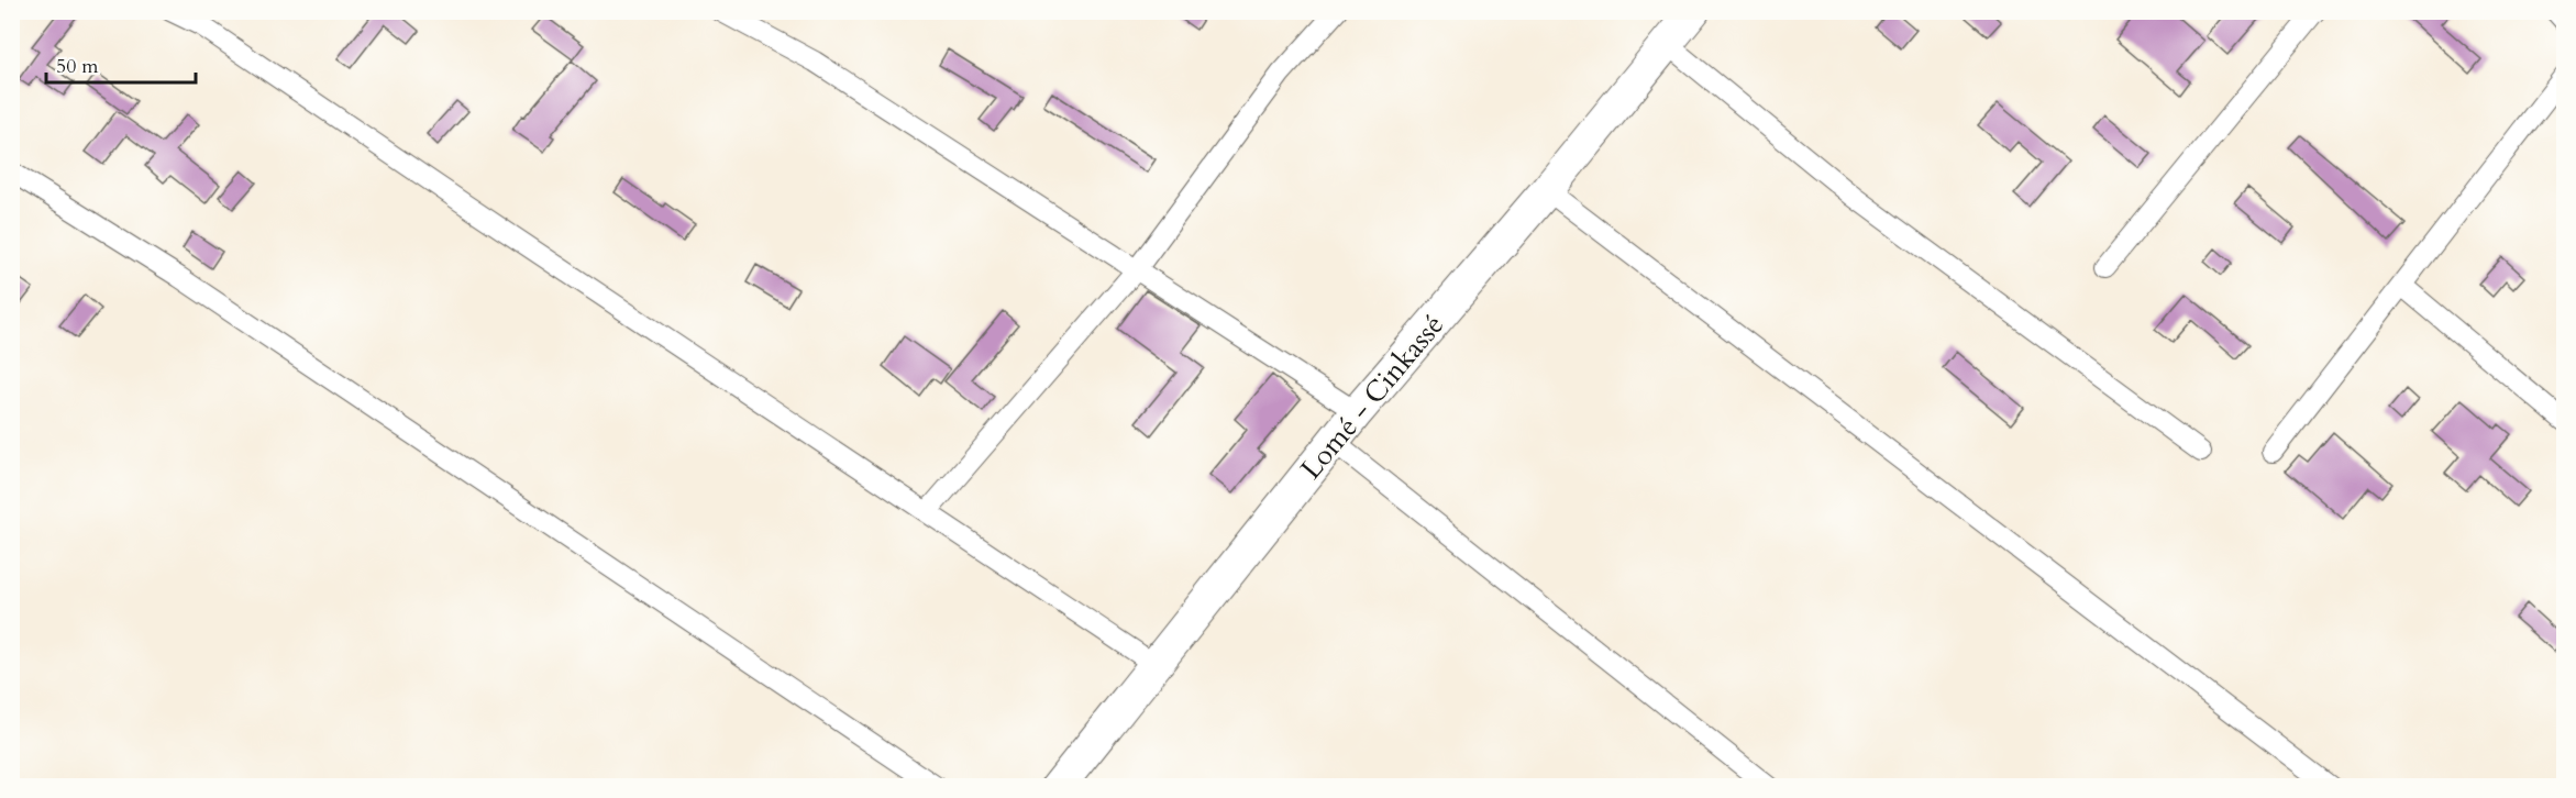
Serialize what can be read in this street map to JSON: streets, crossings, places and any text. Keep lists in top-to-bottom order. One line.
{"streets":{"highway":["Lomé - Cinkassé"]},"scale_bar":"50 m"}
